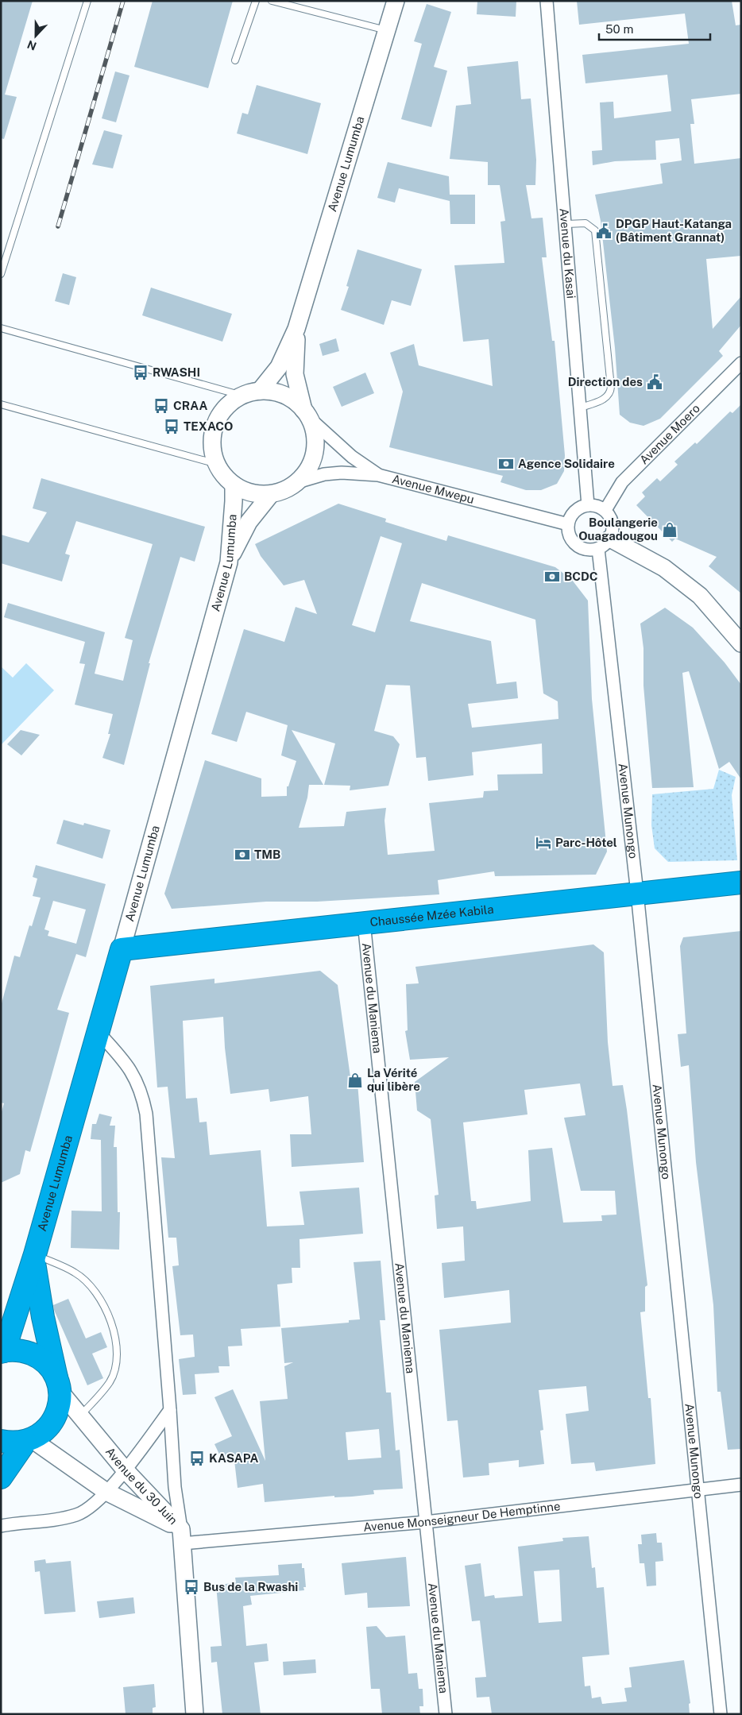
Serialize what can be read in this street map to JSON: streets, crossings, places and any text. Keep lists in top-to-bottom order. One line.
{"streets":{"highway":["Avenue Lumumba","Chaussée Mzée Kabila"],"main road":["Avenue du 30 Juin"],"street":["Avenue du Kasai","Avenue Moero","Avenue Mwepu","Avenue Munongo","Avenue du Maniema","Avenue Monseigneur De Hemptinne"]},"crossings":[["Avenue Lumumba","Avenue Mwepu"],["Avenue Lumumba","Chaussée Mzée Kabila"],["Avenue Lumumba","Avenue du 30 Juin"],["Avenue du Kasai","Avenue Moero"],["Avenue du Kasai","Avenue Mwepu"],["Avenue du Kasai","Avenue Munongo"],["Avenue Moero","Avenue Mwepu"],["Avenue Moero","Avenue Munongo"],["Avenue Mwepu","Avenue Munongo"],["Avenue Munongo","Chaussée Mzée Kabila"],["Avenue Munongo","Avenue Monseigneur De Hemptinne"],["Chaussée Mzée Kabila","Avenue du Maniema"],["Avenue du Maniema","Avenue Monseigneur De Hemptinne"],["Avenue du 30 Juin","Avenue Monseigneur De Hemptinne"]],"places":{"public building":["DPGP Haut-Katanga (Bâtiment Grannat)","Direction des"],"bus stop":["RWASHI","CRAA","TEXACO","KASAPA","Bus de la Rwashi"],"bank":["Agence Solidaire","BCDC","TMB"],"shop":["Boulangerie Ouagadougou","La Vérité qui libère"],"hotel":["Parc-Hôtel"]},"scale_bar":"50 m","north":"bottom"}
